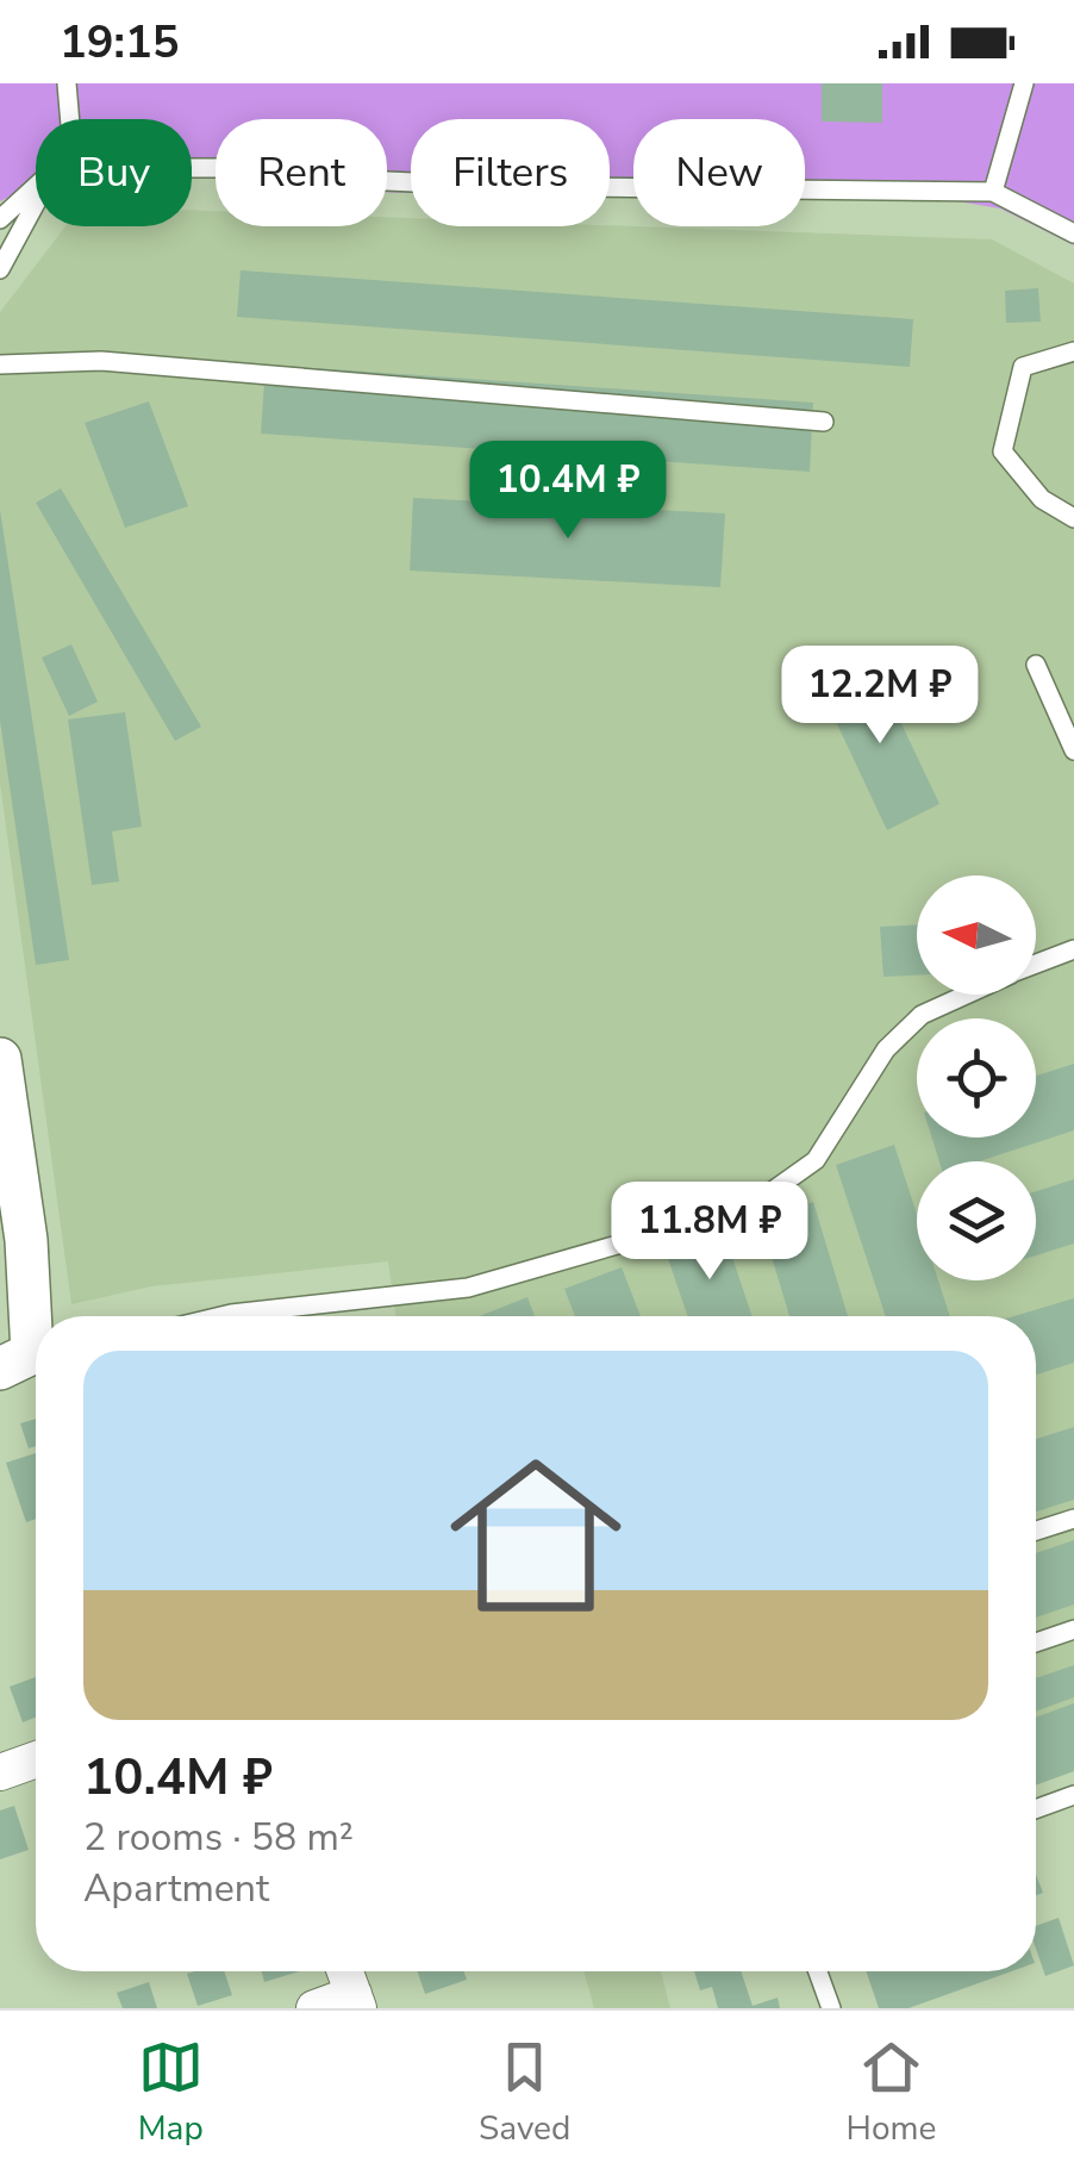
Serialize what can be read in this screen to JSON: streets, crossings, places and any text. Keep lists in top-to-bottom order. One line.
{"north":"left","page":{"status":"19:15","chip":["Buy","Rent","Filters","New"],"price":["10.4M ₽","12.2M ₽","11.8M ₽"],"list":[{"name":"10.4M ₽","note":"2 rooms · 58 m² · Apartment"}],"tabs":["Map","Saved","Home"]}}
